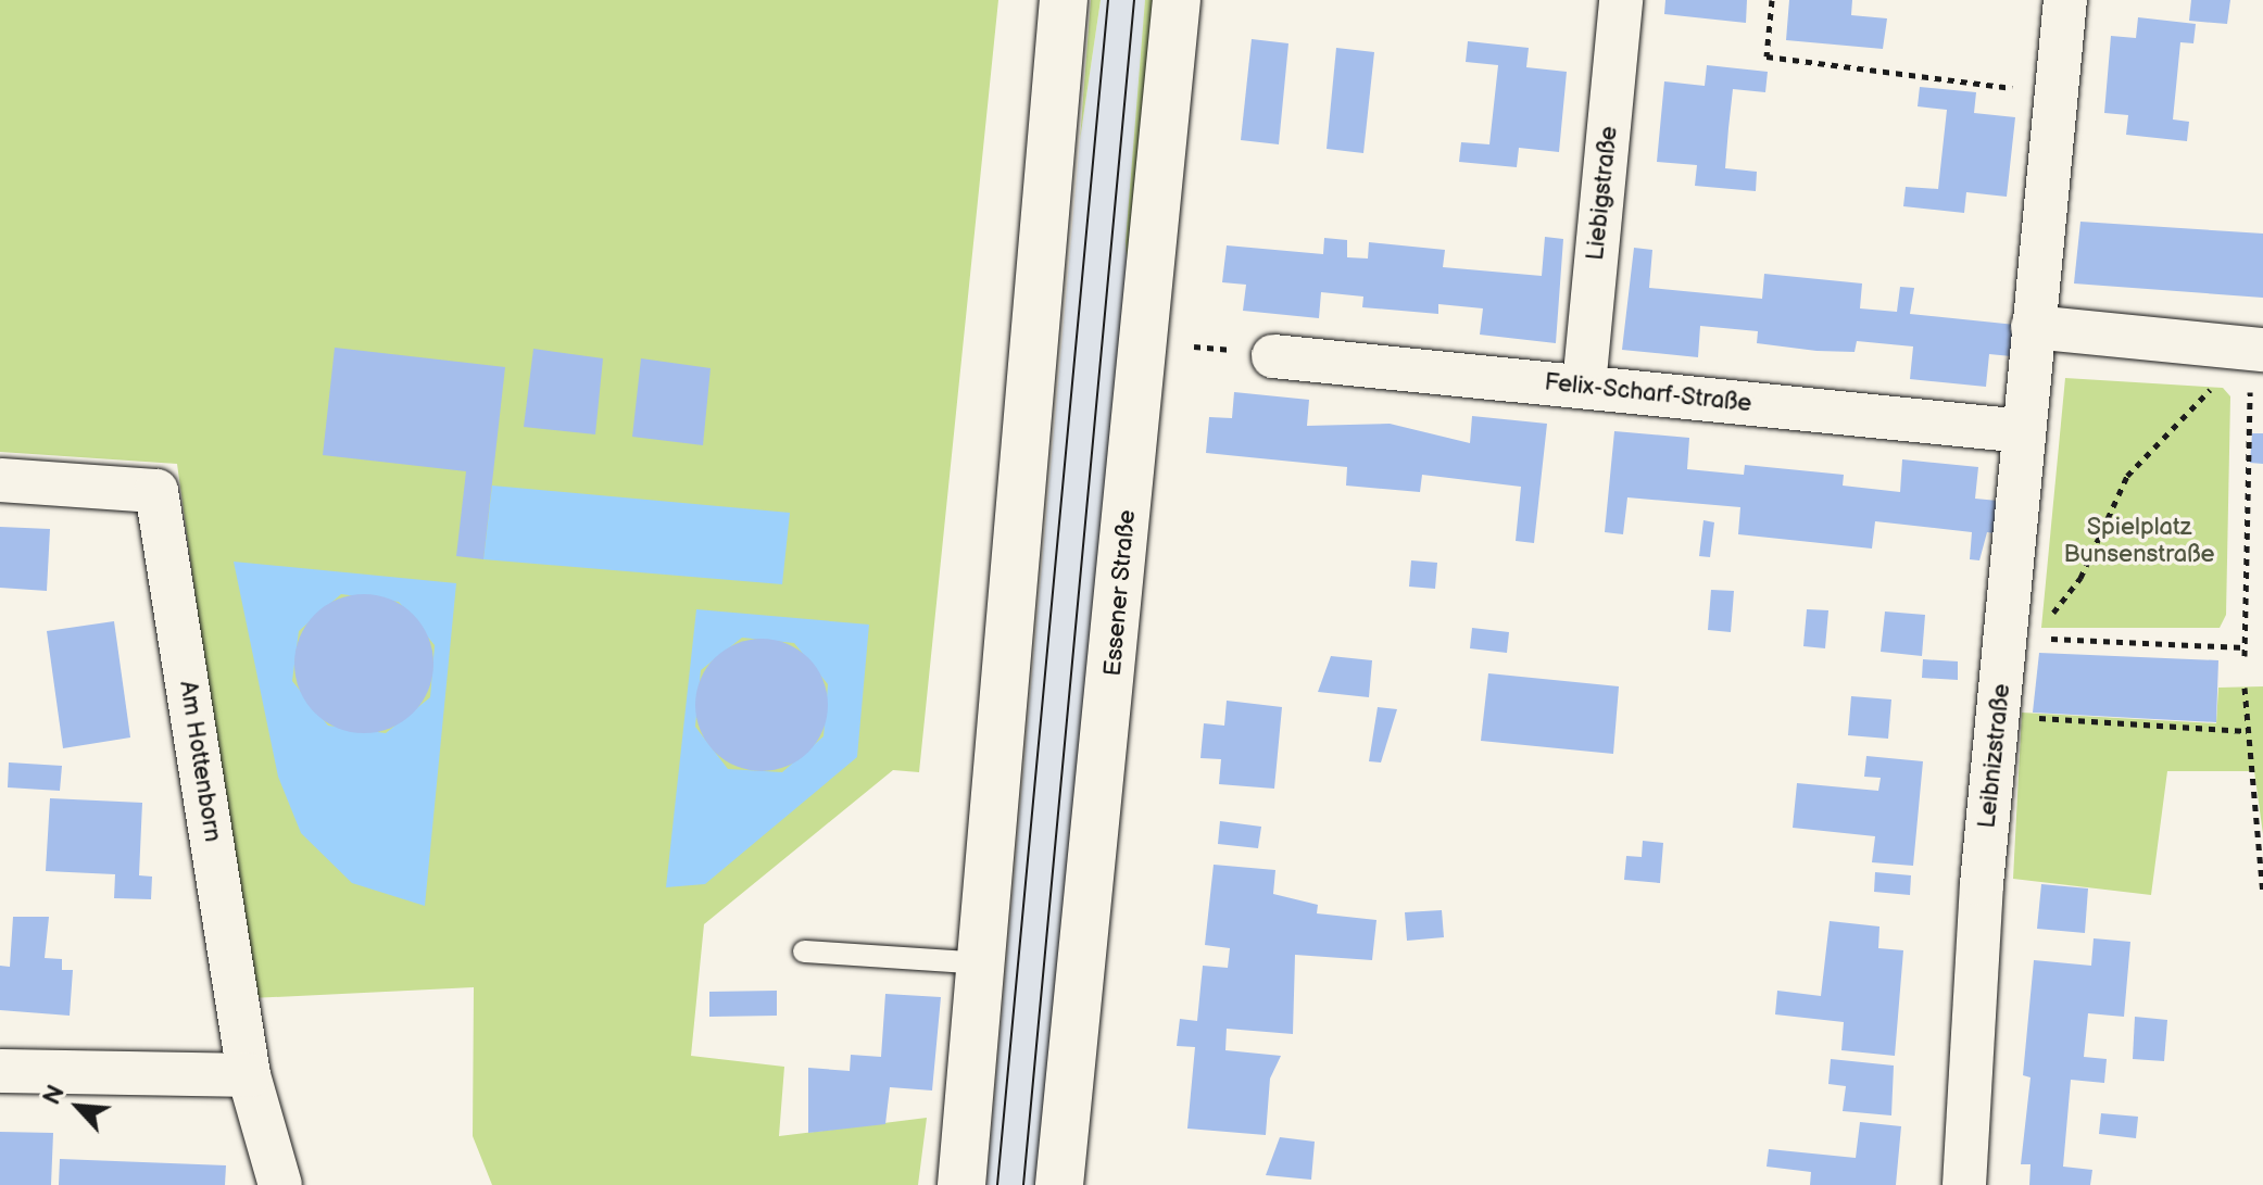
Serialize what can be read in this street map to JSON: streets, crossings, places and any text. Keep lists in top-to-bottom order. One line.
{"streets":{"main road":["Essener Straße"],"street":["Liebigstraße","Felix-Scharf-Straße","Leibnizstraße","Am Hottenborn"]},"crossings":[["Liebigstraße","Felix-Scharf-Straße"],["Felix-Scharf-Straße","Leibnizstraße"]],"parks":["Spielplatz Bunsenstraße"],"north":"top left"}
